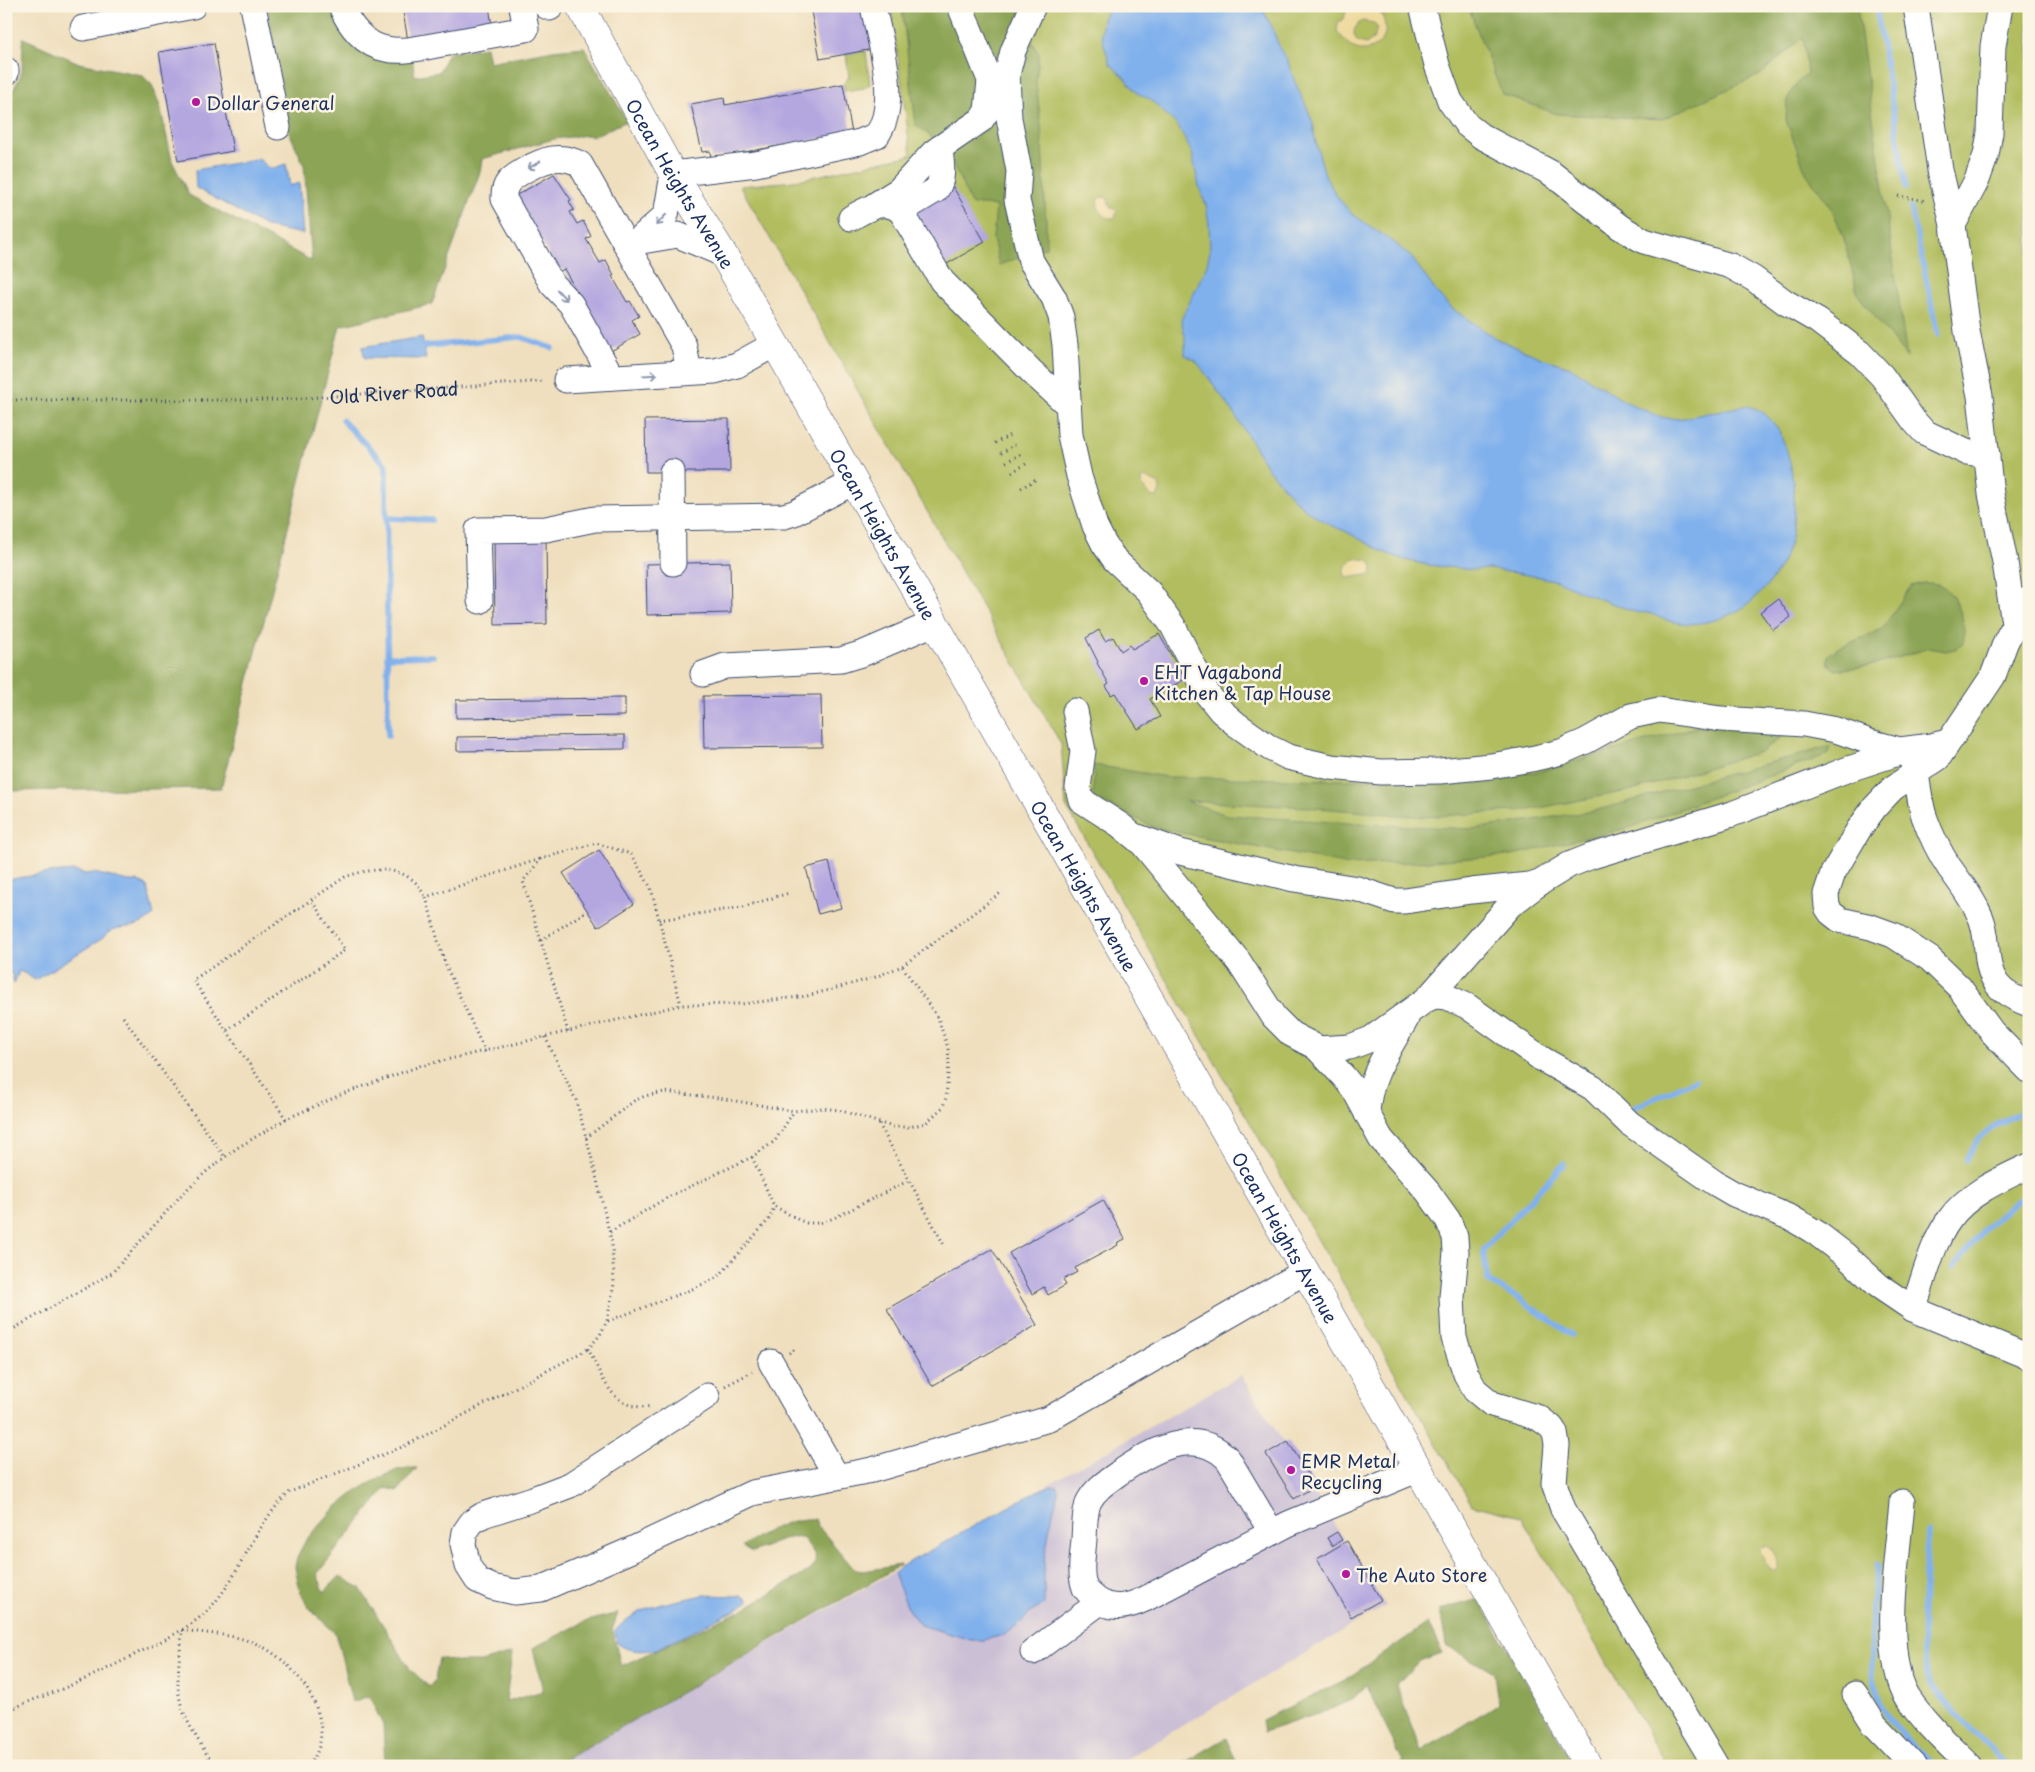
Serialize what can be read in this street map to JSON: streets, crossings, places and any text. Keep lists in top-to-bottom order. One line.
{"streets":{"main road":["Ocean Heights Avenue"],"path":["Old River Road"]},"places":["Dollar General","EHT Vagabond Kitchen & Tap House","EMR Metal Recycling","The Auto Store"]}
